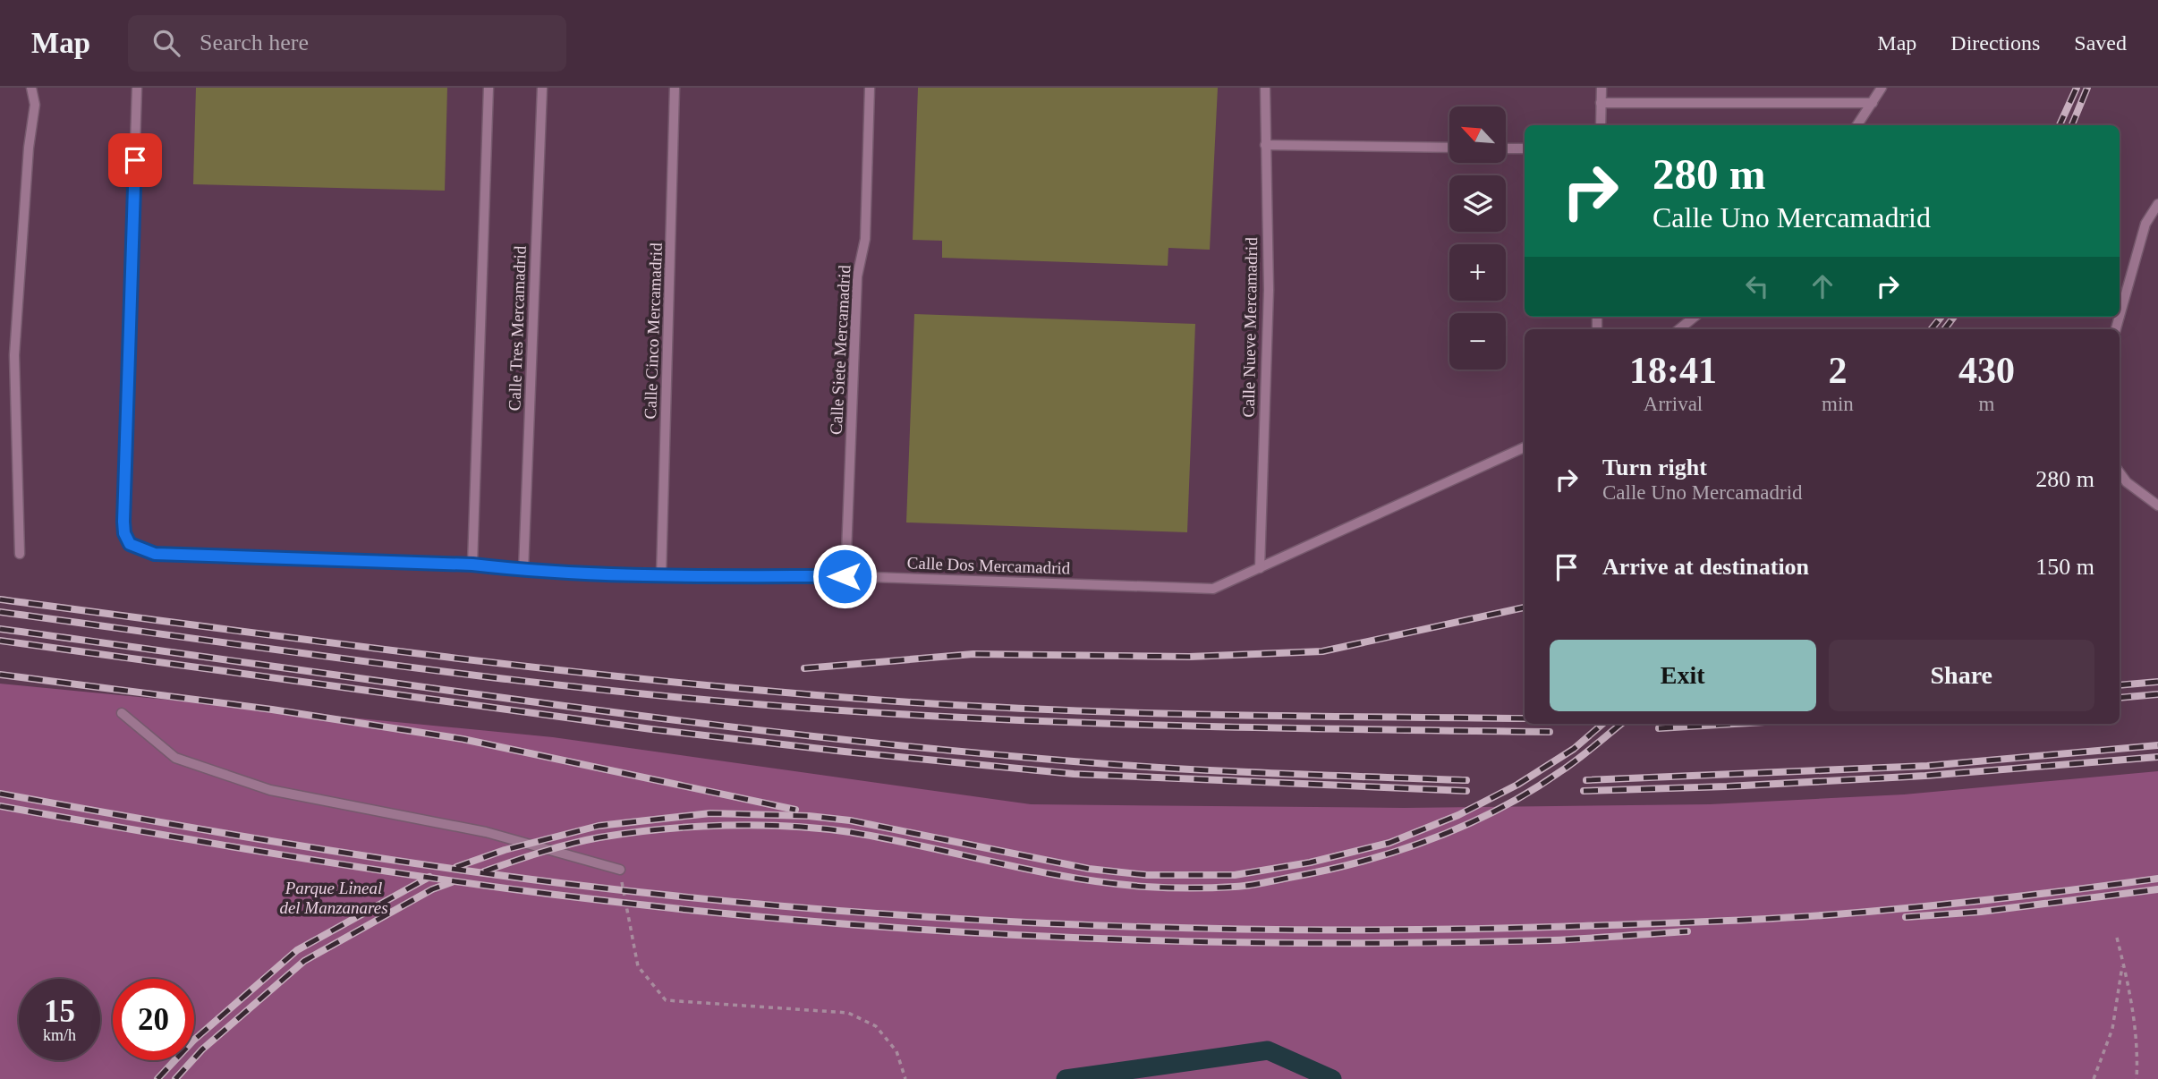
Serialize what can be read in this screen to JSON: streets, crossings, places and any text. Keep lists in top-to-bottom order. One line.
{"streets":{"lane":["Calle Nueve Mercamadrid","Calle Tres Mercamadrid","Calle Cinco Mercamadrid","Calle Siete Mercamadrid","Calle Dos Mercamadrid"]},"crossings":[["Calle Nueve Mercamadrid","Calle Dos Mercamadrid"],["Calle Tres Mercamadrid","Calle Dos Mercamadrid"],["Calle Cinco Mercamadrid","Calle Dos Mercamadrid"],["Calle Siete Mercamadrid","Calle Dos Mercamadrid"]],"parks":["Parque Lineal del Manzanares"],"north":"top left","page":{"header":"Map","search":"Search here","nav":["Map","Directions","Saved"],"map_buttons":["+","−"],"turn":["280 m","Calle Uno Mercamadrid"],"eta":["18:41","Arrival","2","min","430","m"],"list":[{"name":"Turn right","note":"Calle Uno Mercamadrid","value":"280 m"},{"name":"Arrive at destination","value":"150 m"}],"buttons":["Exit","Share"],"speed":"15 km/h","limit":"20"}}
